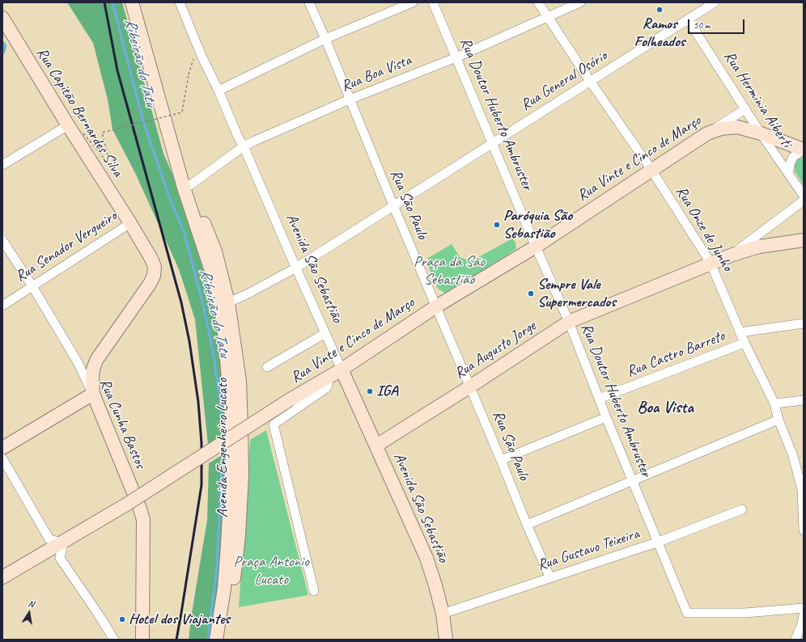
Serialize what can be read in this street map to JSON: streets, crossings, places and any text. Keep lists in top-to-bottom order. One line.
{"streets":{"main road":["Rua Capitão Bernardes Silva","Rua Vinte e Cinco de Março","Avenida São Sebastião","Rua Augusto Jorge","Rua Cunha Bastos","Avenida Engenheiro Lucato"],"street":["Rua Boa Vista","Rua General Osório","Rua Herminia Aiberti","Rua Doutor Huberto Ambruster","Rua São Paulo","Rua Onze de Junho","Rua Senador Vergueiro","Rua Castro Barreto","Rua Gustavo Teixeira"]},"crossings":[["Rua Boa Vista","Rua Doutor Huberto Ambruster"],["Rua Boa Vista","Rua São Paulo"],["Rua Boa Vista","Rua Onze de Junho"],["Rua Boa Vista","Avenida São Sebastião"],["Rua Boa Vista","Avenida Engenheiro Lucato"],["Rua General Osório","Rua Herminia Aiberti"],["Rua General Osório","Rua Doutor Huberto Ambruster"],["Rua General Osório","Rua São Paulo"],["Rua General Osório","Rua Onze de Junho"],["Rua General Osório","Avenida São Sebastião"],["Rua General Osório","Avenida Engenheiro Lucato"],["Rua Herminia Aiberti","Rua Vinte e Cinco de Março"],["Rua Capitão Bernardes Silva","Rua Senador Vergueiro"],["Rua Capitão Bernardes Silva","Rua Cunha Bastos"],["Rua Doutor Huberto Ambruster","Rua Vinte e Cinco de Março"],["Rua Doutor Huberto Ambruster","Rua Augusto Jorge"],["Rua Doutor Huberto Ambruster","Rua Castro Barreto"],["Rua Doutor Huberto Ambruster","Rua Gustavo Teixeira"],["Rua Vinte e Cinco de Março","Rua São Paulo"],["Rua Vinte e Cinco de Março","Rua Onze de Junho"],["Rua Vinte e Cinco de Março","Avenida São Sebastião"],["Rua São Paulo","Rua Augusto Jorge"],["Rua São Paulo","Rua Gustavo Teixeira"],["Rua Onze de Junho","Rua Augusto Jorge"],["Rua Onze de Junho","Rua Castro Barreto"],["Rua Senador Vergueiro","Rua Cunha Bastos"],["Avenida São Sebastião","Rua Augusto Jorge"],["Avenida São Sebastião","Rua Gustavo Teixeira"]],"districts":["Boa Vista"],"water":["Ribeirão do Tatu"],"parks":["Praça da São Sebastião","Praça Antonio Lucato"],"places":["Ramos Folheados","Paróquia São Sebastião","Sempre Vale Supermercados","IGA","Hotel dos Viajantes"],"scale_bar":"50 m","north":"top"}
